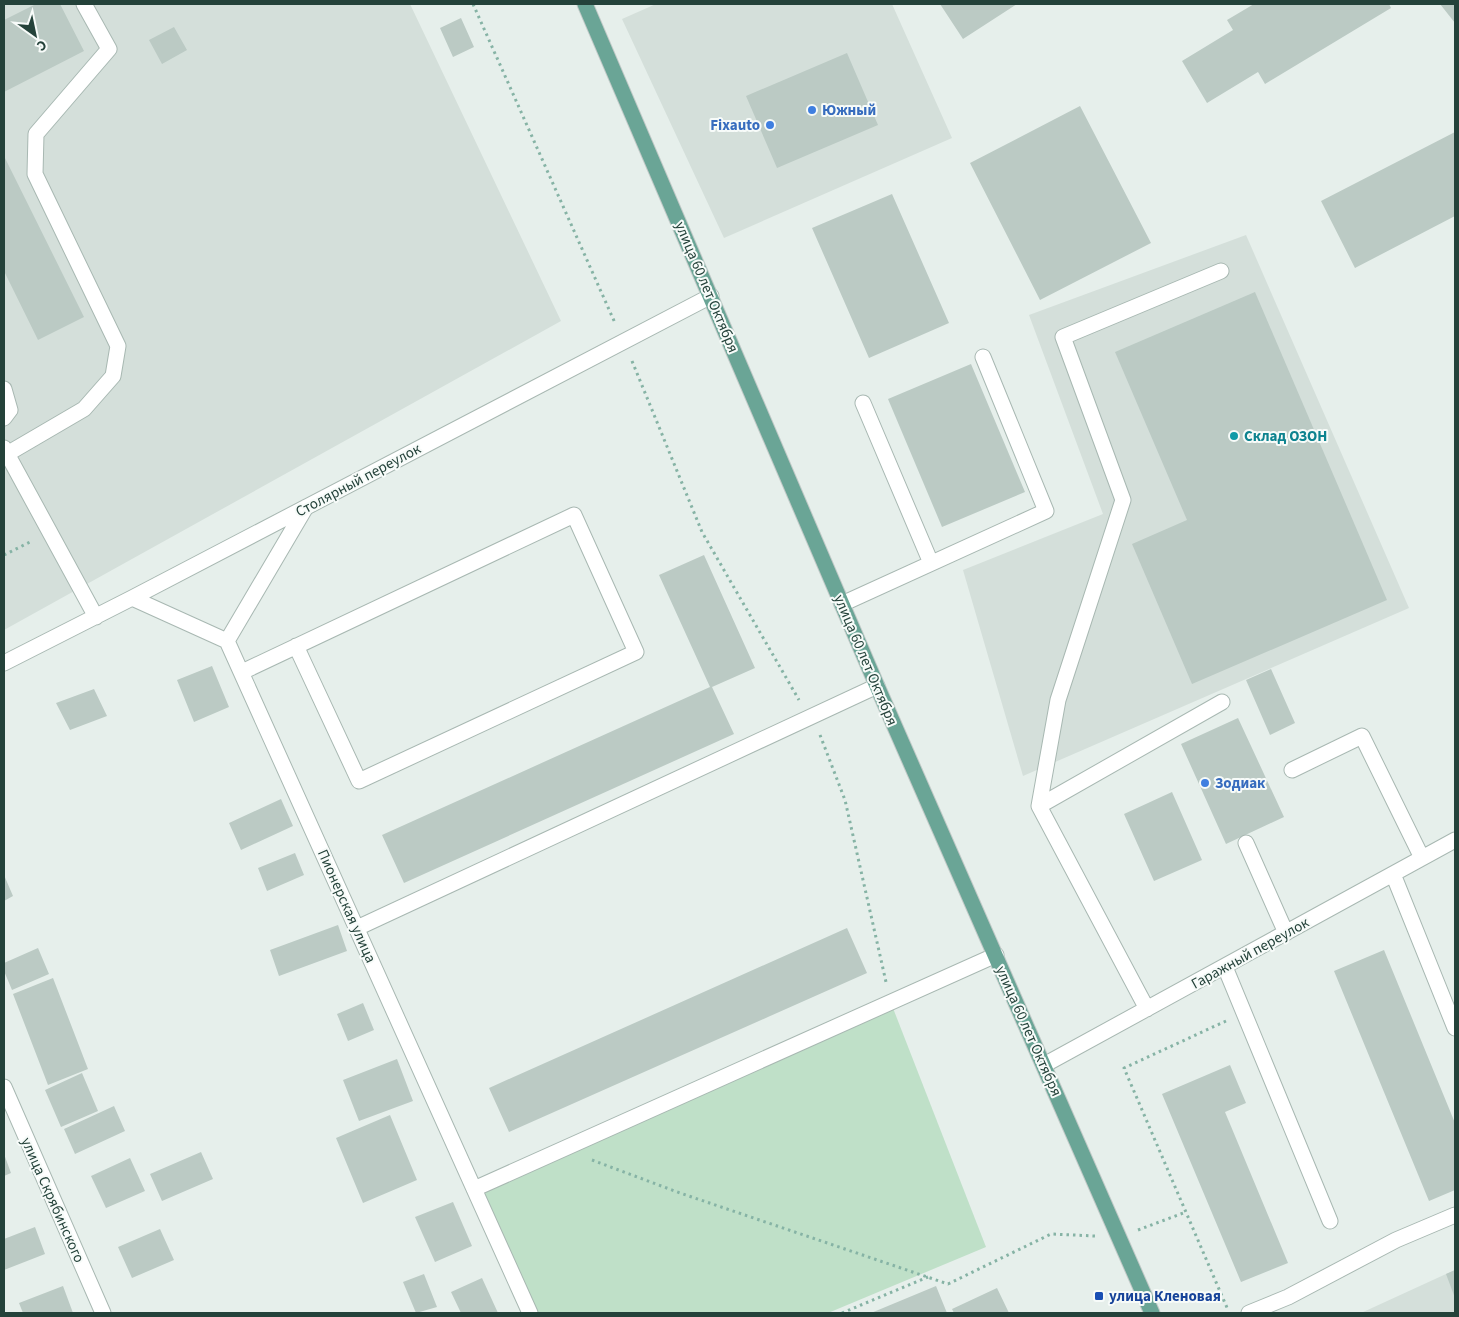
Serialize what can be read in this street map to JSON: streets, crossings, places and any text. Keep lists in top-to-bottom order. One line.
{"streets":{"main road":["улица 60 лет Октября"],"street":["Столярный переулок","Пионерская улица","Гаражный переулок","улица Скрябинского"]},"crossings":[["улица 60 лет Октября","Столярный переулок"],["улица 60 лет Октября","Гаражный переулок"]],"places":{"other":["Южный","Fixauto","Склад ОЗОН","Зодиак"],"transit":["улица Кленовая"]},"north":"bottom right"}
